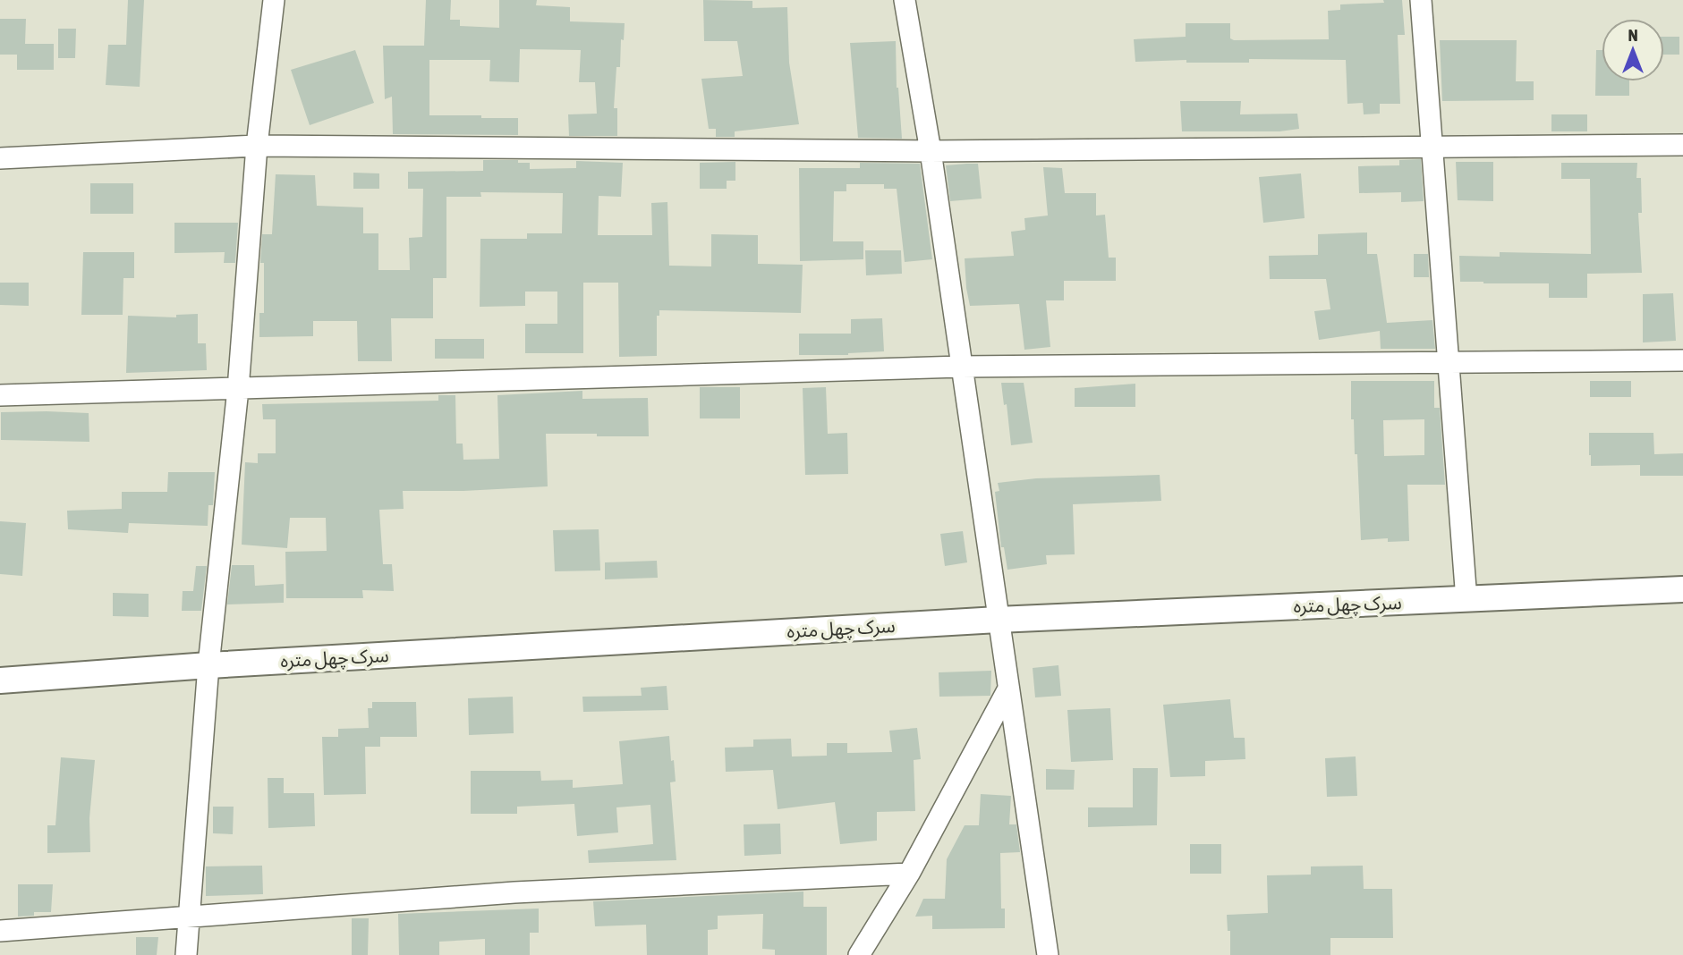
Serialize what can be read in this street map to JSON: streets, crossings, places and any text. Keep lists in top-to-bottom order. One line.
{"streets":{"street":["سرک چهل متره"]},"north":"top"}
